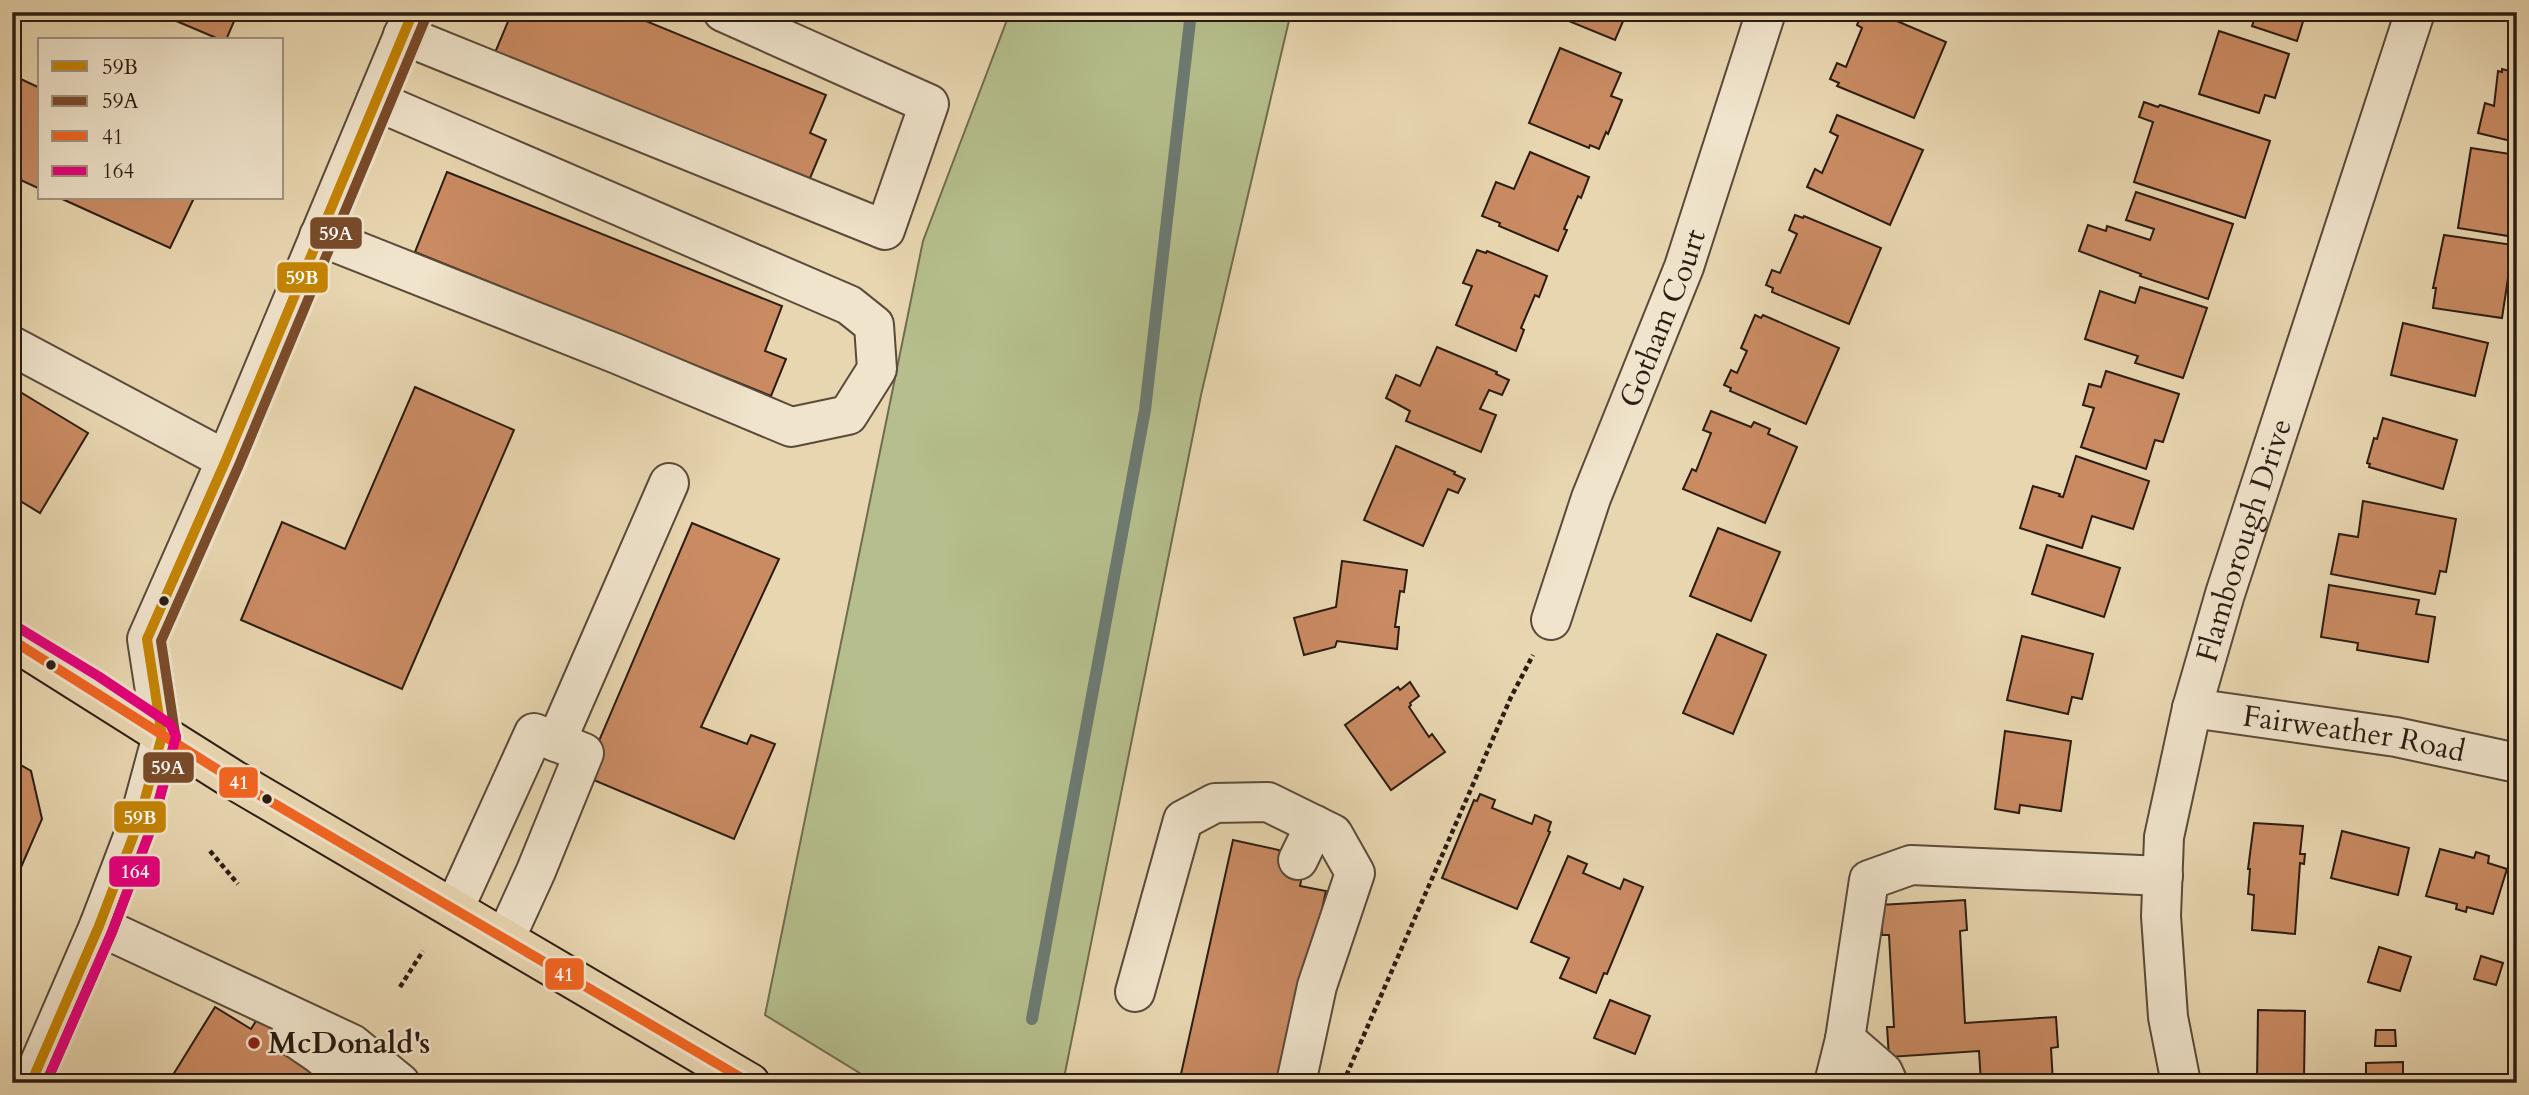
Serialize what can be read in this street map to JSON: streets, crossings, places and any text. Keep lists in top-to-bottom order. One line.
{"streets":{"street":["Gotham Court","Flamborough Drive","Fairweather Road"]},"crossings":[["Flamborough Drive","Fairweather Road"]],"places":["McDonald's"],"lines":["transit line 59B","transit line 59A","transit line 164","transit line 41"],"legend":["59B","59A","41","164"]}
